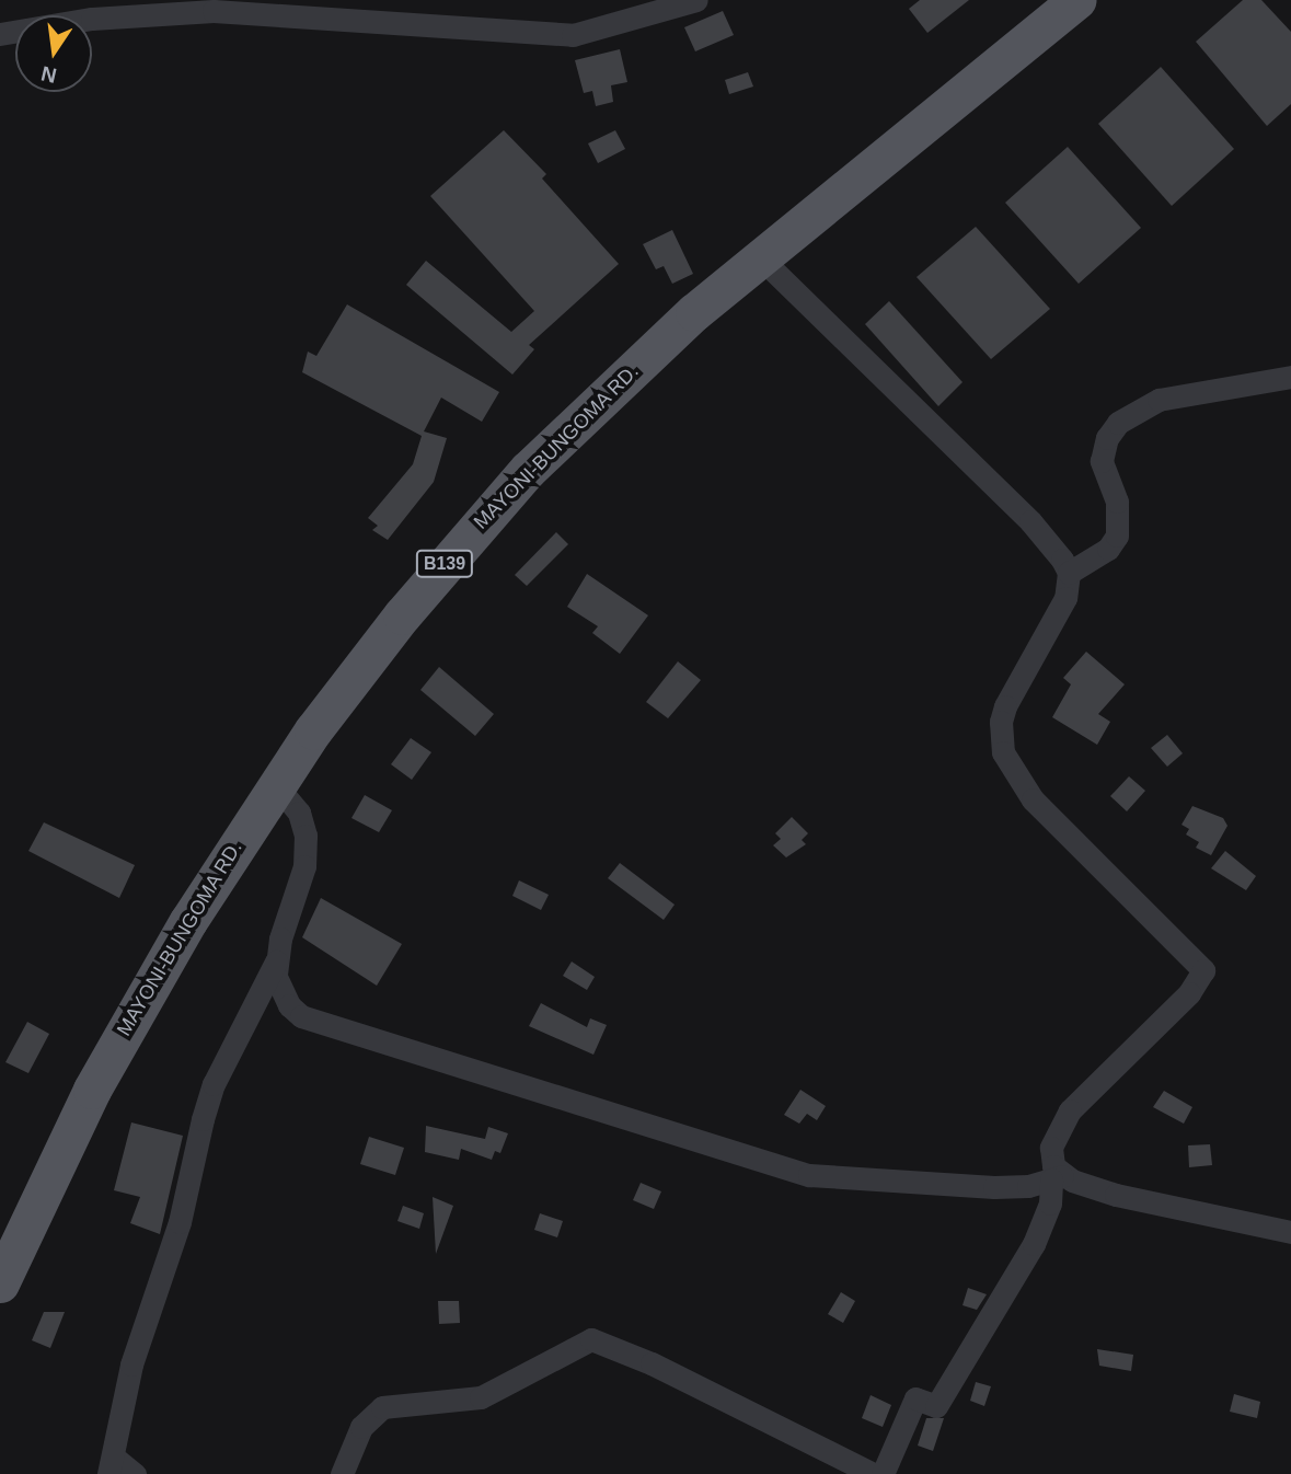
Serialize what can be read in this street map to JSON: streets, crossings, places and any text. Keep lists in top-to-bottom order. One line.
{"streets":{"main road":["MAYONI-BUNGOMA RD.","B139"]},"north":"bottom"}
